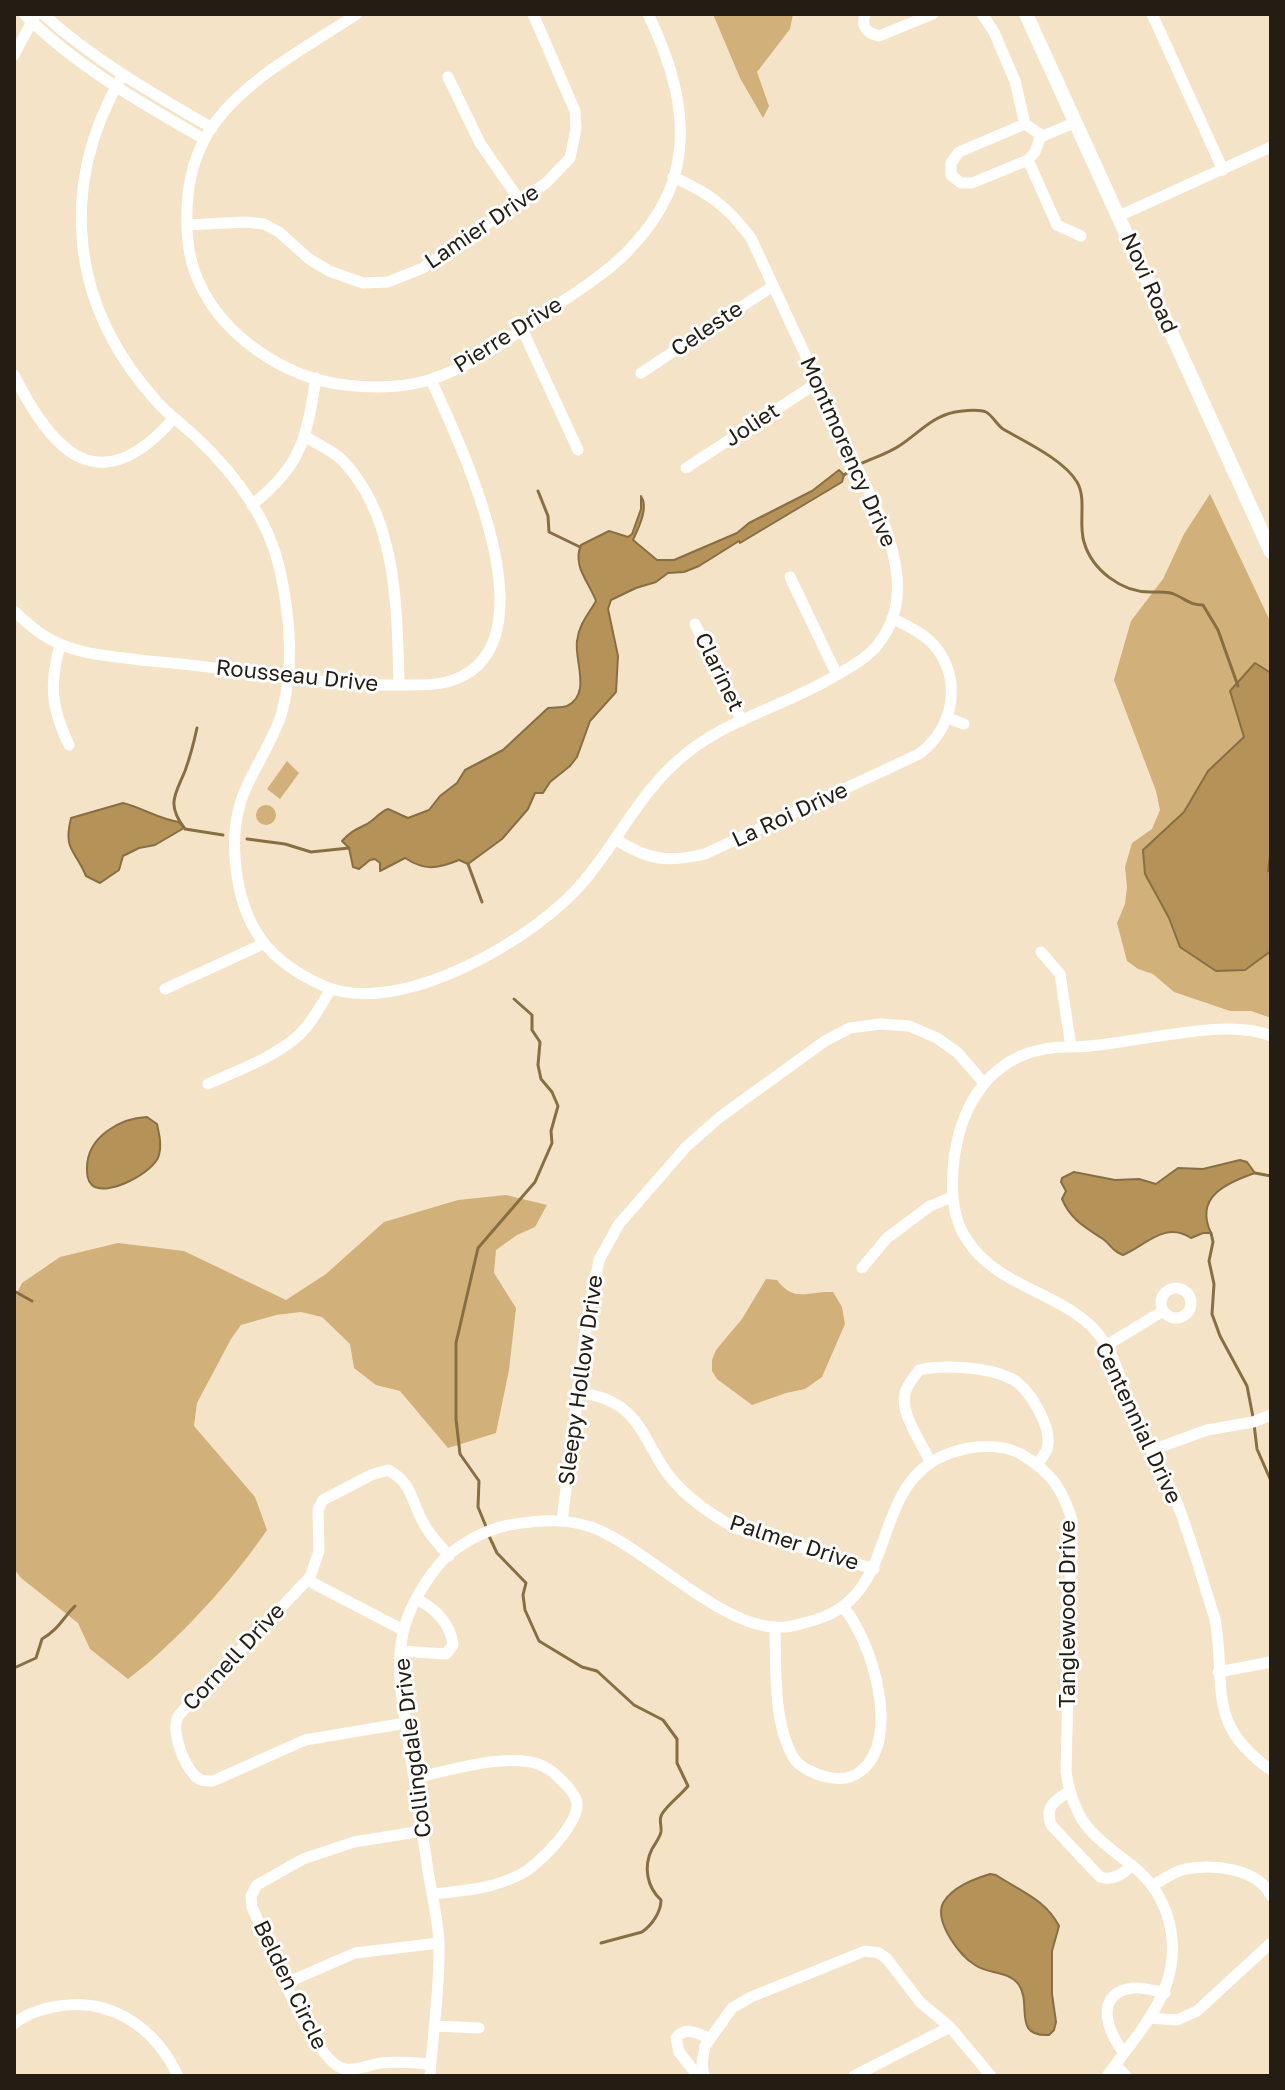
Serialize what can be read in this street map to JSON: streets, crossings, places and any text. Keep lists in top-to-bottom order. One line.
{"streets":{"main road":["Novi Road"],"street":["Lamier Drive","Celeste","Pierre Drive","Joliet","Montmorency Drive","Clarinet","Rousseau Drive","La Roi Drive","Sleepy Hollow Drive","Centennial Drive","Palmer Drive","Tanglewood Drive","Cornell Drive","Collingdale Drive","Belden Circle"]},"crossings":[["Lamier Drive","Pierre Drive"],["Celeste","Montmorency Drive"],["Pierre Drive","Montmorency Drive"],["Pierre Drive","Rousseau Drive"],["Joliet","Montmorency Drive"],["Montmorency Drive","Clarinet"],["Montmorency Drive","Rousseau Drive"],["Montmorency Drive","La Roi Drive"],["Sleepy Hollow Drive","Centennial Drive"],["Sleepy Hollow Drive","Palmer Drive"],["Sleepy Hollow Drive","Tanglewood Drive"],["Sleepy Hollow Drive","Collingdale Drive"],["Palmer Drive","Tanglewood Drive"],["Tanglewood Drive","Collingdale Drive"],["Cornell Drive","Collingdale Drive"],["Collingdale Drive","Belden Circle"]]}
